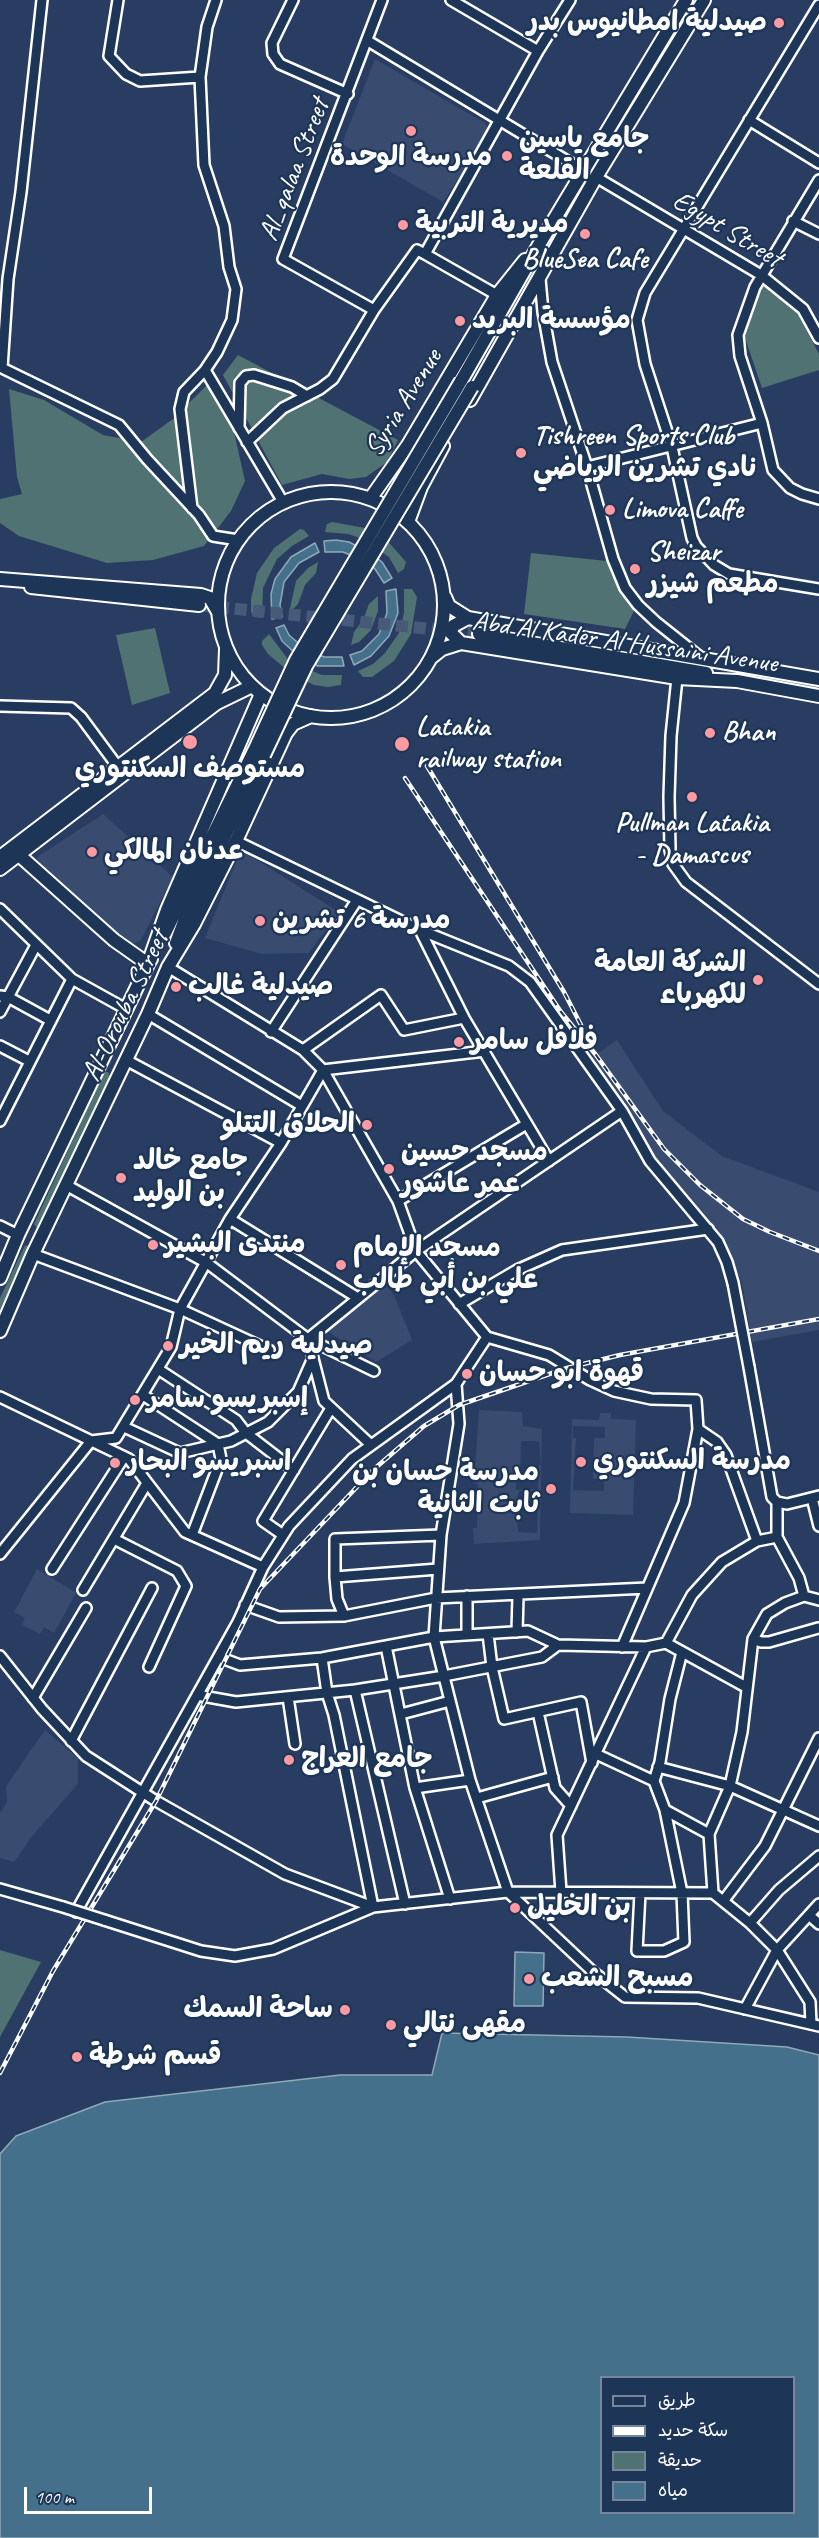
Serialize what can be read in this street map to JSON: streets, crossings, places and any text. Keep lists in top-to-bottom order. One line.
{"streets":{"main road":["Syria Avenue","Abd Al Kader Al Hussaini Avenue","Al-Orouba Street"],"street":["Al_qalaa Street","Egypt Street"]},"places":["صيدلية امطانيوس بدر","مدرسة الوحدة","جامع ياسين القلعة","مديرية التربية","BlueSea Cafe","مؤسسة البريد","Tishreen Sports Club نادي تشرين الرياضي","Limova Caffe","Sheizar مطعم شيزر","Bhan","مستوصف السكنتوري","Latakia railway station","Pullman Latakia - Damascus","عدنان المالكي","مدرسة 6 تشرين","الشركة العامة للكهرباء","صيدلية غالب","فلافل سامر","الحلاق التتلو","مسجد حسين عمر عاشور","جامع خالد بن الوليد","منتدى البشير","مسجد الإمام علي بن أبي طالب","صيدلية ريم الخير","قهوة ابو حسان","إسبريسو سامر","مدرسة السكنتوري","اسبريسو البحار","مدرسة حسان بن ثابت الثانية","جامع العراج","بن الخليل","مسبح الشعب","ساحة السمك","مقهى نتالي","قسم شرطة"],"legend":["طريق","سكة حديد","حديقة","مياه"],"scale_bar":"100 m"}
